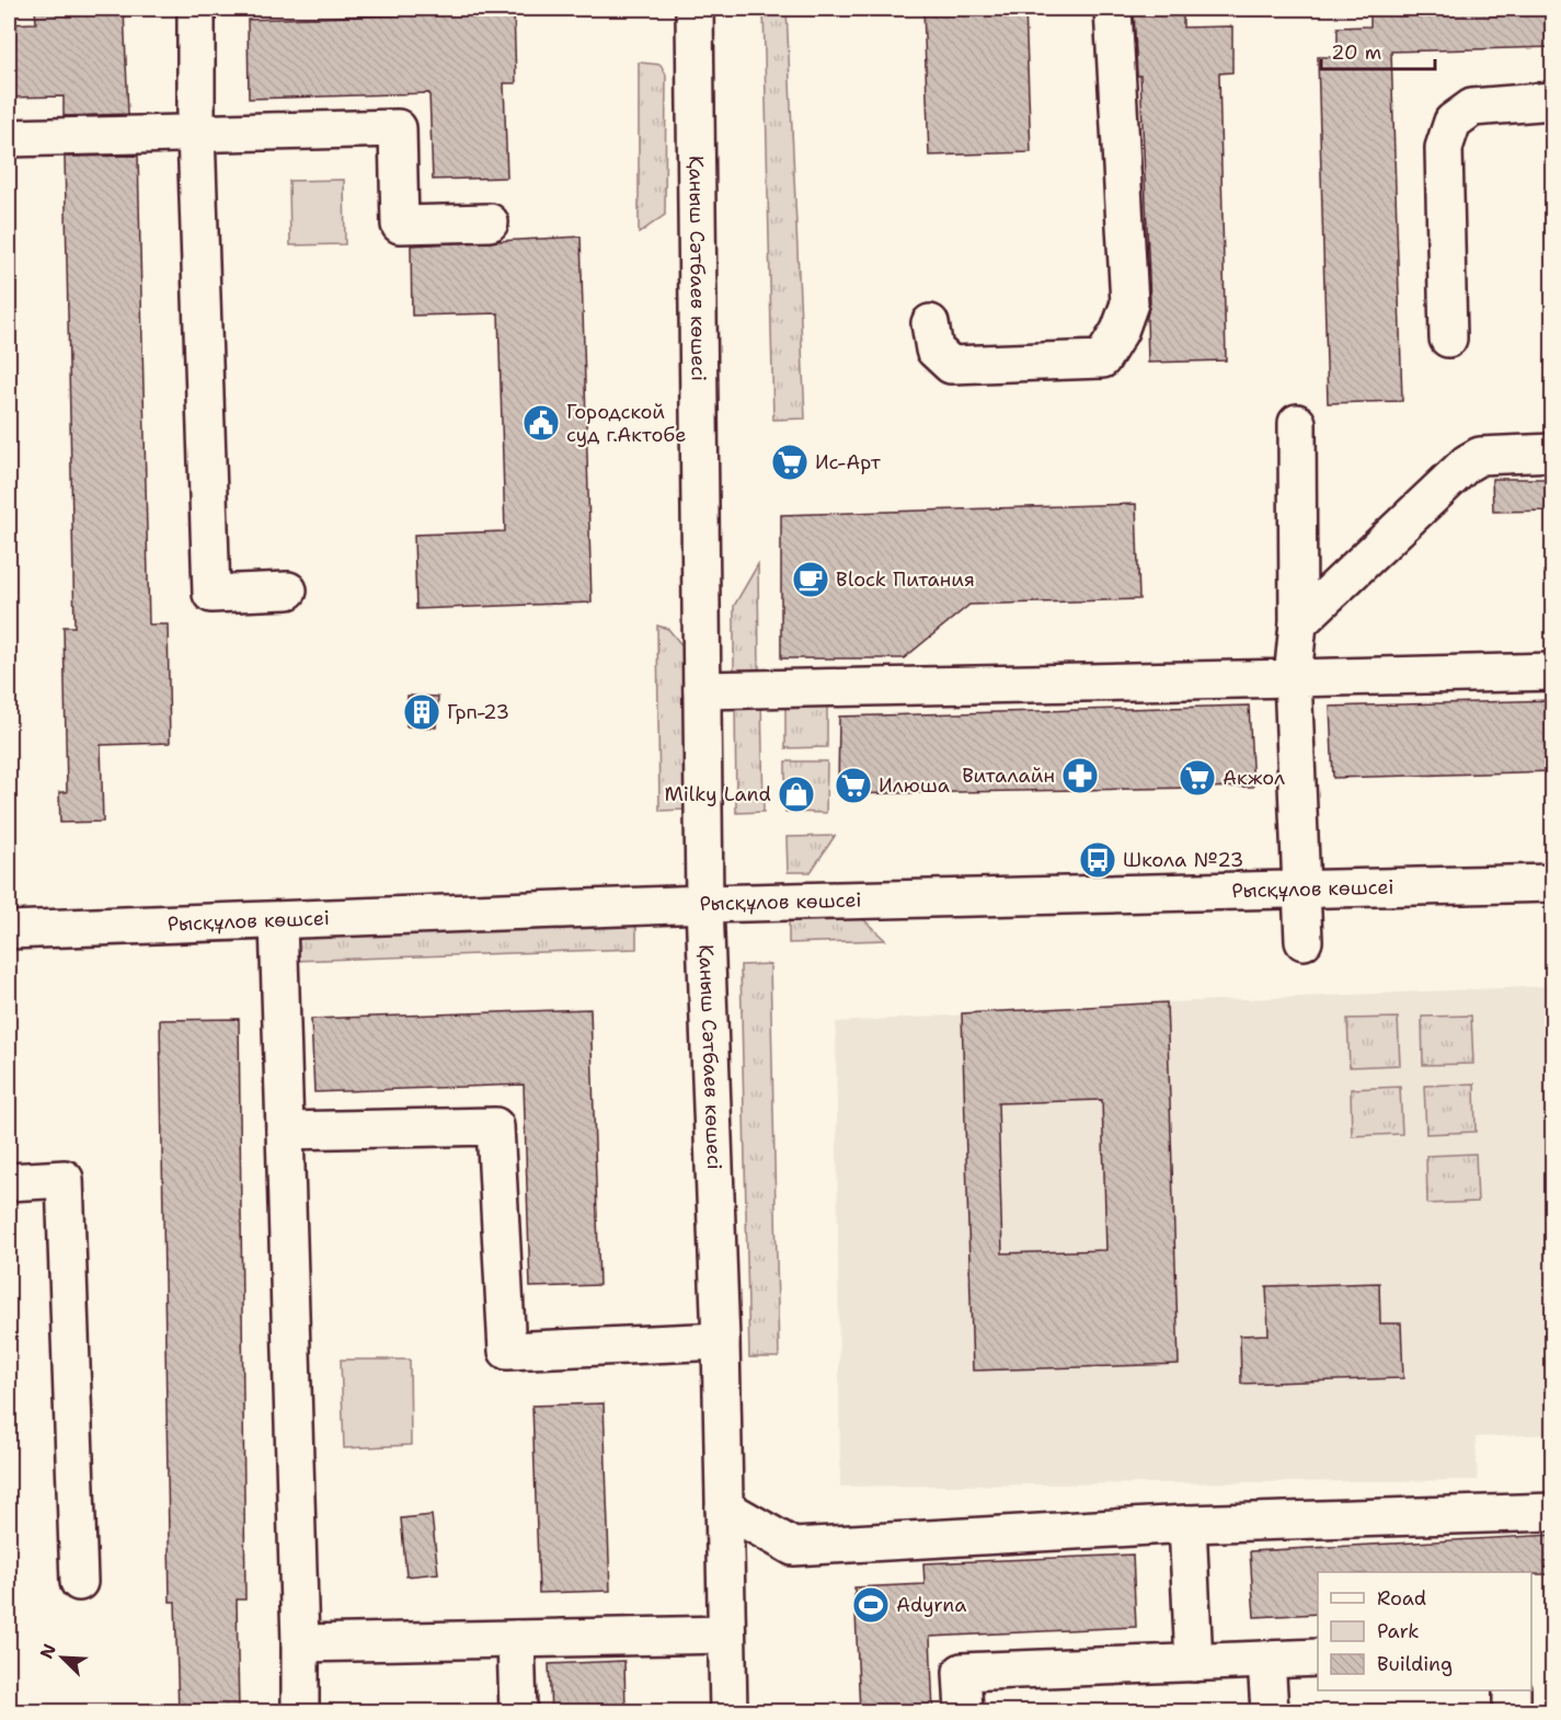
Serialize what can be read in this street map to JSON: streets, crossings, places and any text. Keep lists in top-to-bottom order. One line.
{"streets":{"street":["Қаныш Сәтбаев көшесі","Рысқұлов көшсеі"]},"crossings":[["Қаныш Сәтбаев көшесі","Рысқұлов көшсеі"]],"places":{"public building":["Городской суд г.Актобе"],"supermarket":["Ис-Арт","Акжол","Илюша"],"cafe":["Block Питания"],"building":["Грп-23"],"pharmacy":["Виталайн"],"shop":["Milky Land"],"bus stop":["Школа №23"],"sports":["Adyrna"]},"legend":["Road","Park","Building"],"scale_bar":"20 m","north":"top left"}
